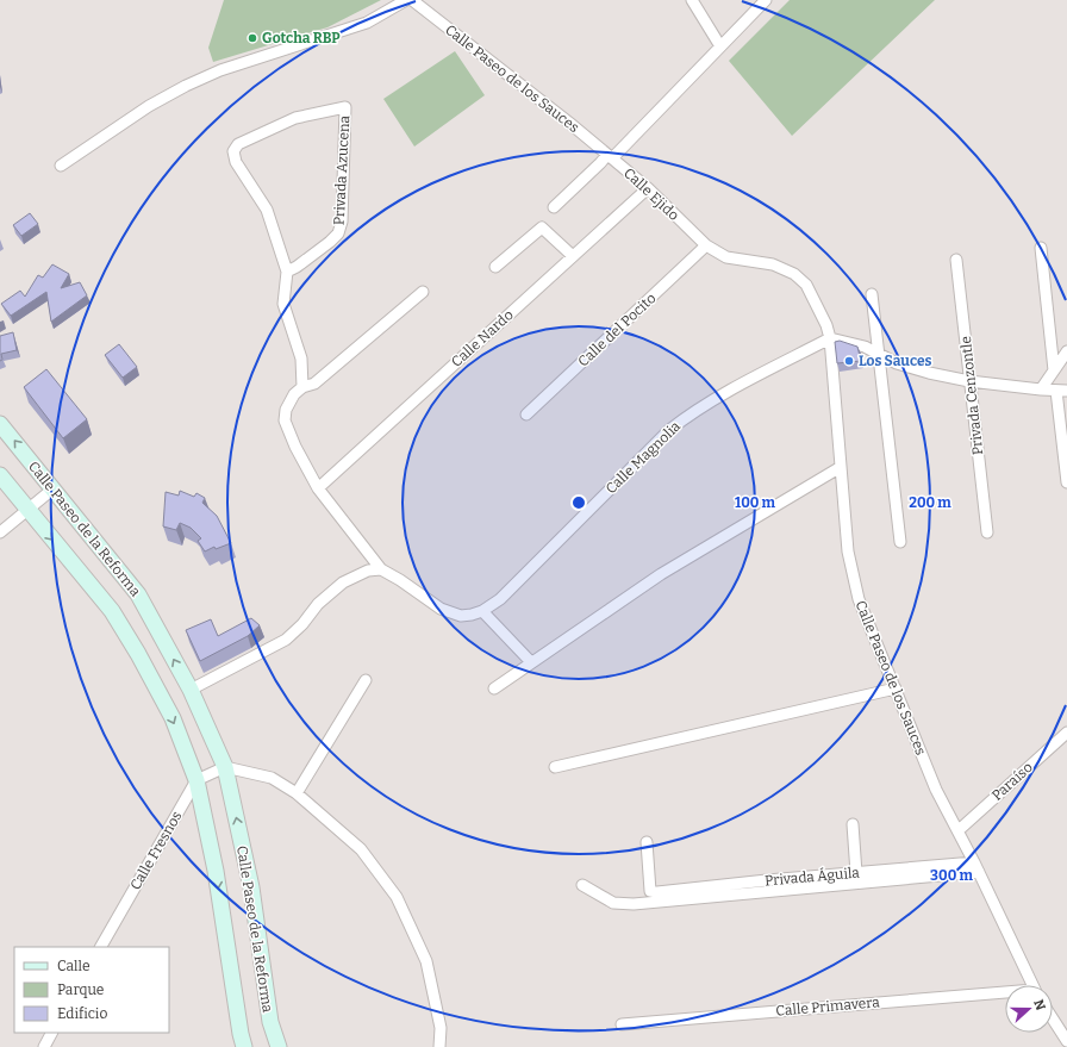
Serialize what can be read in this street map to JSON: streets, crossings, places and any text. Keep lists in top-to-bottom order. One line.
{"streets":{"main road":["Calle Paseo de la Reforma"],"street":["Calle Paseo de los Sauces","Privada Azucena","Calle Ejido","Calle del Pocito","Calle Nardo","Privada Cenzontle","Calle Magnolia","Paraíso","Calle Fresnos","Privada Águila","Calle Primavera"]},"crossings":[["Calle Paseo de los Sauces","Calle Ejido"],["Calle Paseo de los Sauces","Calle Magnolia"],["Calle Paseo de los Sauces","Paraíso"],["Calle Paseo de los Sauces","Privada Águila"],["Calle Ejido","Calle del Pocito"],["Calle Ejido","Calle Nardo"],["Calle Ejido","Calle Magnolia"],["Calle Paseo de la Reforma","Calle Fresnos"]],"places":["Gotcha RBP","Los Sauces"],"legend":["Calle","Parque","Edificio"],"north":"right","rings":["100 m","200 m","300 m"]}
